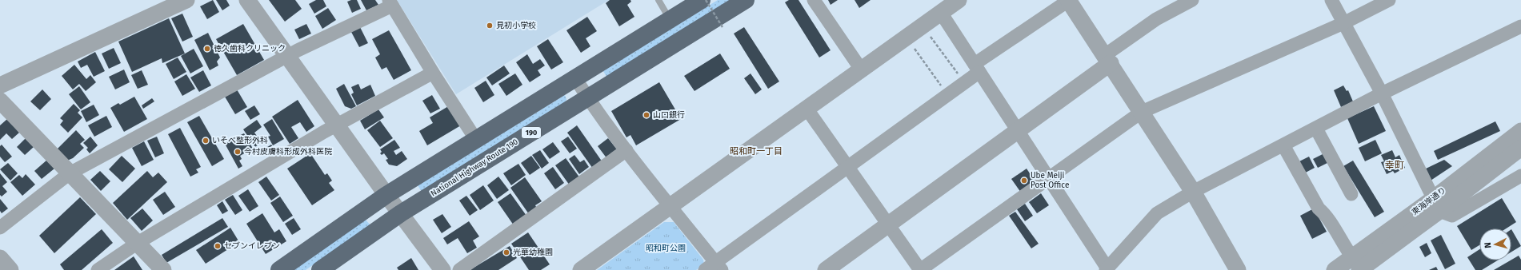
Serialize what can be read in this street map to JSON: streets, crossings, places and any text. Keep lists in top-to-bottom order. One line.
{"streets":{"highway":["190","National Highway Route 190"],"street":["東海岸通り"]},"districts":["昭和町一丁目","幸町"],"parks":["昭和町公園"],"places":["見初小学校","徳久歯科クリニック","山口銀行","いそべ整形外科","今村皮膚科形成外科医院","Ube Meiji Post Office","セブンイレブン","光華幼稚園"],"north":"left"}
